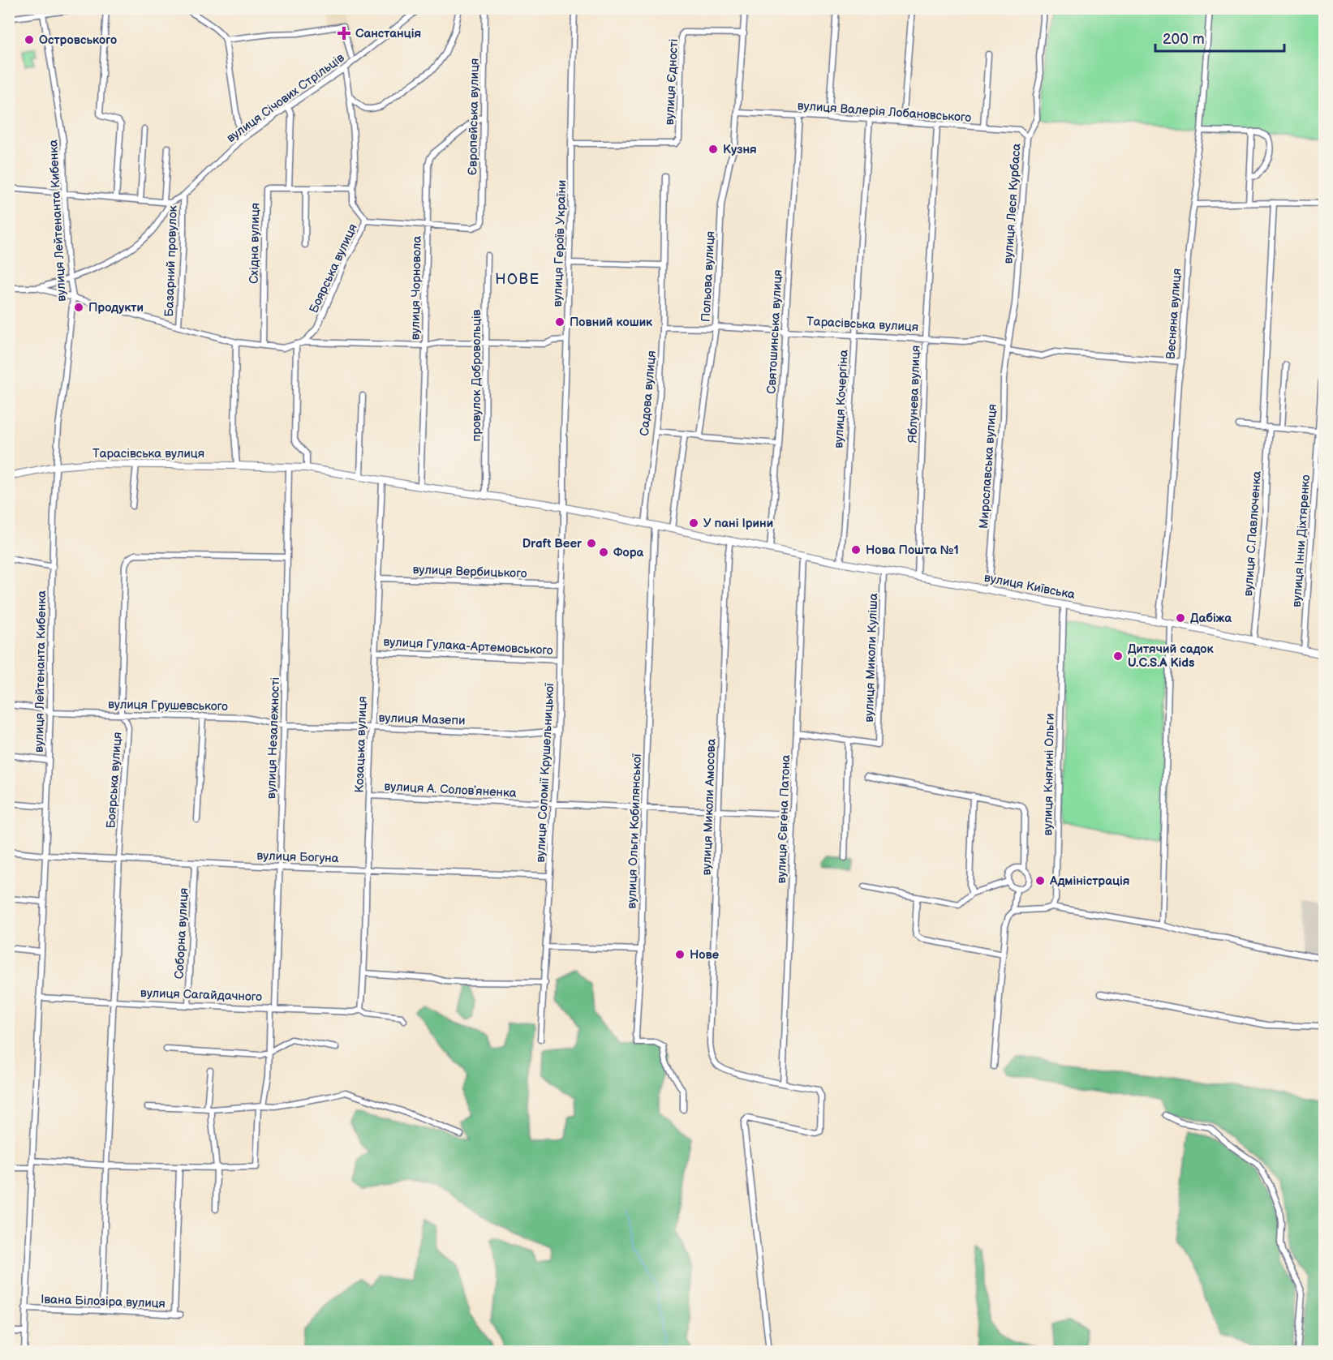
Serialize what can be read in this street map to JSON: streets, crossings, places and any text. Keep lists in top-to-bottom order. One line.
{"streets":{"street":["вулиця Єдності","вулиця Січових Стрільців","вулиця Валерія Лобановського","Європейська вулиця","вулиця Леся Курбаса","вулиця Лейтенанта Кибенка","Східна вулиця","вулиця Героїв України","Базарний провулок","Боярська вулиця","Польова вулиця","вулиця Чорновола","Весняна вулиця","Тарасівська вулиця","Святошинська вулиця","провулок Добровольців","Садова вулиця","Яблунева вулиця","вулиця Кочергіна","Мирославська вулиця","вулиця С.Павлюченка","вулиця Інни Діхтяренко","вулиця Вербицького","вулиця Київська","вулиця Гулака-Артемовського","вулиця Миколи Куліша","вулиця Грушевського","вулиця Мазепи","вулиця Незалежності","Козацька вулиця","вулиця Соломії Крушельницької","вулиця Княгині Ольги","вулиця А. Соловʼяненка","вулиця Миколи Амосова","вулиця Євгена Патона","вулиця Ольги Кобилянської","вулиця Богуна","Соборна вулиця","вулиця Сагайдачного","Івана Білозіра вулиця"]},"crossings":[["вулиця Єдності","вулиця Героїв України"],["вулиця Єдності","Польова вулиця"],["вулиця Січових Стрільців","Базарний провулок"],["вулиця Валерія Лобановського","вулиця Леся Курбаса"],["вулиця Валерія Лобановського","Польова вулиця"],["вулиця Валерія Лобановського","Святошинська вулиця"],["вулиця Валерія Лобановського","Яблунева вулиця"],["вулиця Валерія Лобановського","вулиця Кочергіна"],["Європейська вулиця","вулиця Чорновола"],["вулиця Леся Курбаса","Тарасівська вулиця"],["вулиця Леся Курбаса","Мирославська вулиця"],["вулиця Лейтенанта Кибенка","Тарасівська вулиця"],["вулиця Лейтенанта Кибенка","вулиця Грушевського"],["вулиця Лейтенанта Кибенка","вулиця Богуна"],["вулиця Лейтенанта Кибенка","вулиця Сагайдачного"],["вулиця Лейтенанта Кибенка","Івана Білозіра вулиця"],["вулиця Героїв України","вулиця Київська"],["вулиця Героїв України","вулиця Соломії Крушельницької"],["Боярська вулиця","вулиця Грушевського"],["Боярська вулиця","вулиця Незалежності"],["Боярська вулиця","вулиця Богуна"],["Боярська вулиця","вулиця Сагайдачного"],["Боярська вулиця","Івана Білозіра вулиця"],["Польова вулиця","Тарасівська вулиця"],["вулиця Чорновола","Тарасівська вулиця"],["Весняна вулиця","Тарасівська вулиця"],["Весняна вулиця","вулиця Київська"],["Тарасівська вулиця","Святошинська вулиця"],["Тарасівська вулиця","провулок Добровольців"],["Тарасівська вулиця","Садова вулиця"],["Тарасівська вулиця","Яблунева вулиця"],["Тарасівська вулиця","вулиця Кочергіна"],["Тарасівська вулиця","Мирославська вулиця"],["Тарасівська вулиця","вулиця Київська"],["Тарасівська вулиця","вулиця Незалежності"],["Тарасівська вулиця","Козацька вулиця"],["Святошинська вулиця","вулиця Київська"],["провулок Добровольців","вулиця Київська"],["Садова вулиця","вулиця Київська"],["Яблунева вулиця","вулиця Київська"],["вулиця Кочергіна","вулиця Київська"],["Мирославська вулиця","вулиця Київська"],["вулиця С.Павлюченка","вулиця Київська"],["вулиця Інни Діхтяренко","вулиця Київська"],["вулиця Вербицького","Козацька вулиця"],["вулиця Вербицького","вулиця Соломії Крушельницької"],["вулиця Київська","вулиця Миколи Куліша"],["вулиця Київська","вулиця Соломії Крушельницької"],["вулиця Київська","вулиця Княгині Ольги"],["вулиця Київська","вулиця Миколи Амосова"],["вулиця Київська","вулиця Євгена Патона"],["вулиця Київська","вулиця Ольги Кобилянської"],["вулиця Гулака-Артемовського","Козацька вулиця"],["вулиця Гулака-Артемовського","вулиця Соломії Крушельницької"],["вулиця Грушевського","вулиця Мазепи"],["вулиця Грушевського","вулиця Незалежності"],["вулиця Мазепи","вулиця Незалежності"],["вулиця Мазепи","Козацька вулиця"],["вулиця Мазепи","вулиця Соломії Крушельницької"],["вулиця Незалежності","вулиця Богуна"],["вулиця Незалежності","вулиця Сагайдачного"],["Козацька вулиця","вулиця А. Соловʼяненка"],["Козацька вулиця","вулиця Богуна"],["Козацька вулиця","вулиця Сагайдачного"],["вулиця Соломії Крушельницької","вулиця А. Соловʼяненка"],["вулиця Соломії Крушельницької","вулиця Богуна"],["вулиця А. Соловʼяненка","вулиця Миколи Амосова"],["вулиця А. Соловʼяненка","вулиця Євгена Патона"],["вулиця А. Соловʼяненка","вулиця Ольги Кобилянської"],["вулиця Миколи Амосова","вулиця Євгена Патона"],["вулиця Богуна","Соборна вулиця"],["Соборна вулиця","вулиця Сагайдачного"]],"districts":["НОВЕ"],"places":{"health":["Санстанція"],"other":["Островського","Кузня","Продукти","Повний кошик","У пані Ірини","Draft Beer","Нова Пошта №1","Фора","Дабіжа","Дитячий садок U.C.S.A Kids","Адміністрація","Нове"]},"scale_bar":"200 m"}
